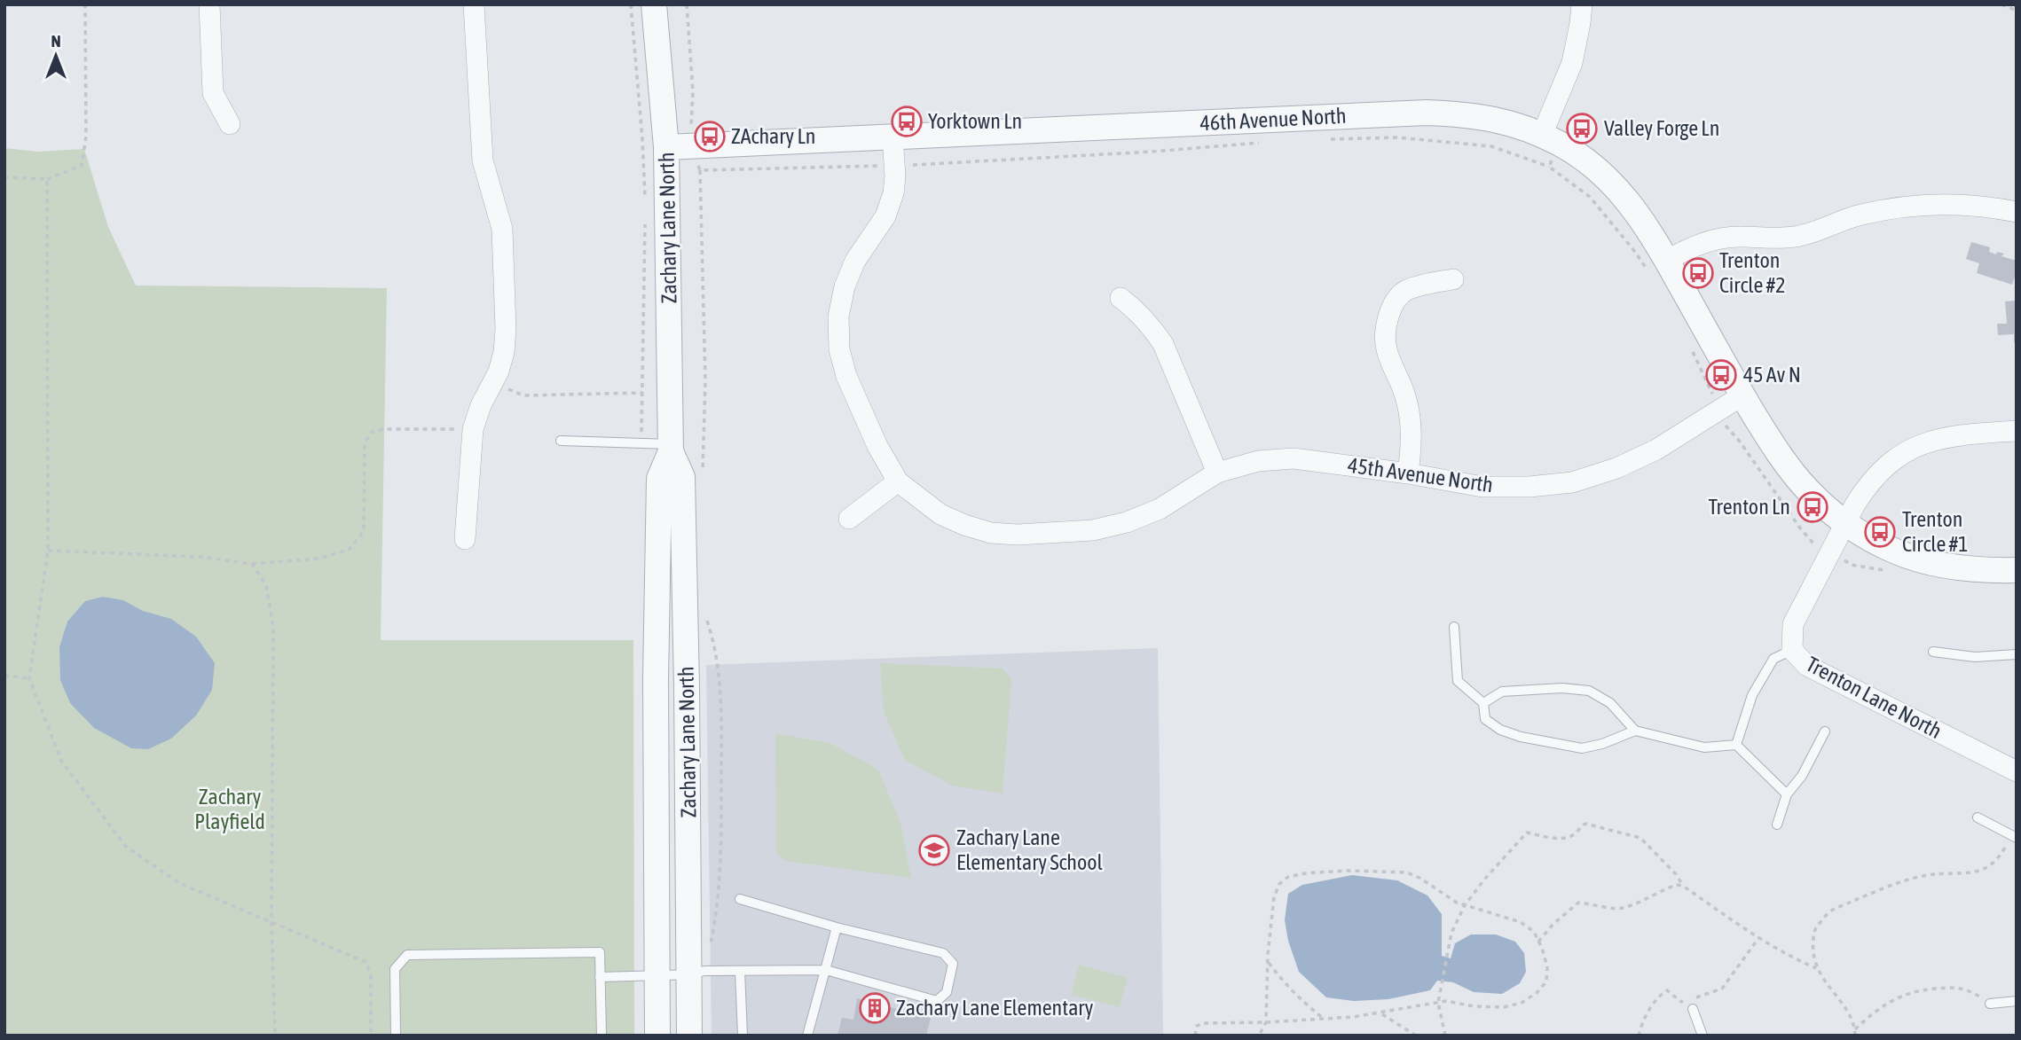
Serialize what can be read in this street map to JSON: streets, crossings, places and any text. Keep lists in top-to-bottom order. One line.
{"streets":{"street":["46th Avenue North","Zachary Lane North","45th Avenue North","Trenton Lane North"]},"crossings":[["46th Avenue North","Zachary Lane North"],["46th Avenue North","45th Avenue North"]],"parks":["Zachary Playfield"],"places":{"bus stop":["Yorktown Ln","Valley Forge Ln","ZAchary Ln","Trenton Circle #2","45 Av N","Trenton Ln","Trenton Circle #1"],"school or university":["Zachary Lane Elementary School"],"building":["Zachary Lane Elementary"]},"north":"top"}
